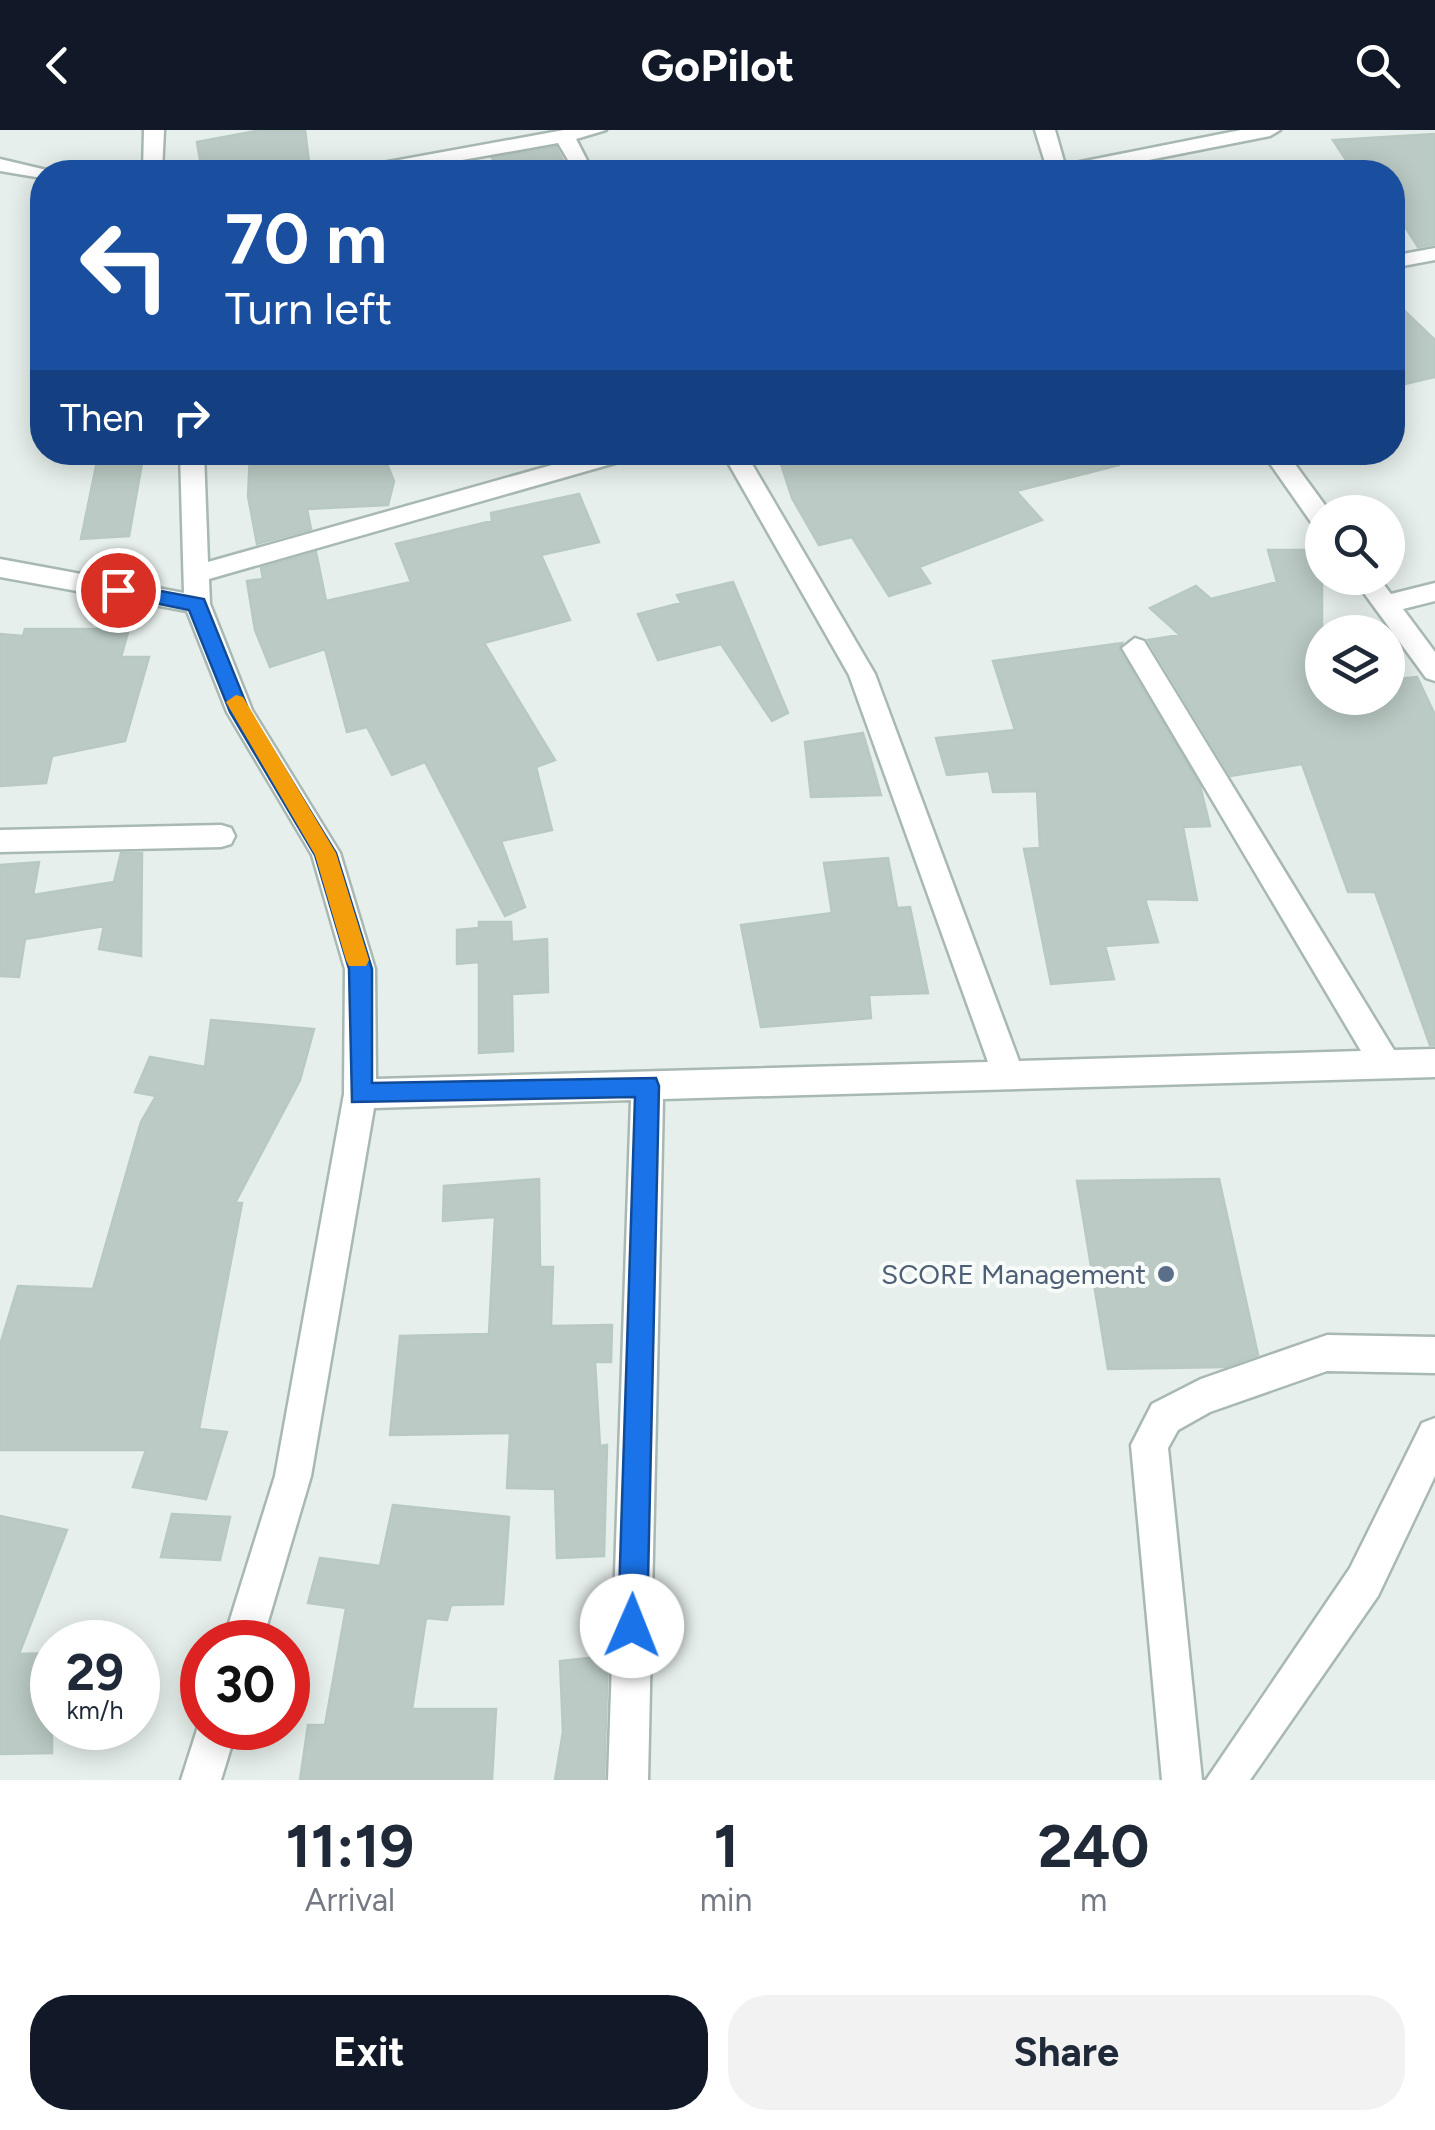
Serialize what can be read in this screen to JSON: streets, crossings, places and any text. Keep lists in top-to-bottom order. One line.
{"places":["SCORE Management"],"page":{"header":"GoPilot","turn":["70 m","Turn left"],"then":"Then","speed":"29 km/h","limit":"30","eta":["11:19","Arrival","1","min","240","m"],"buttons":["Exit","Share"]}}
